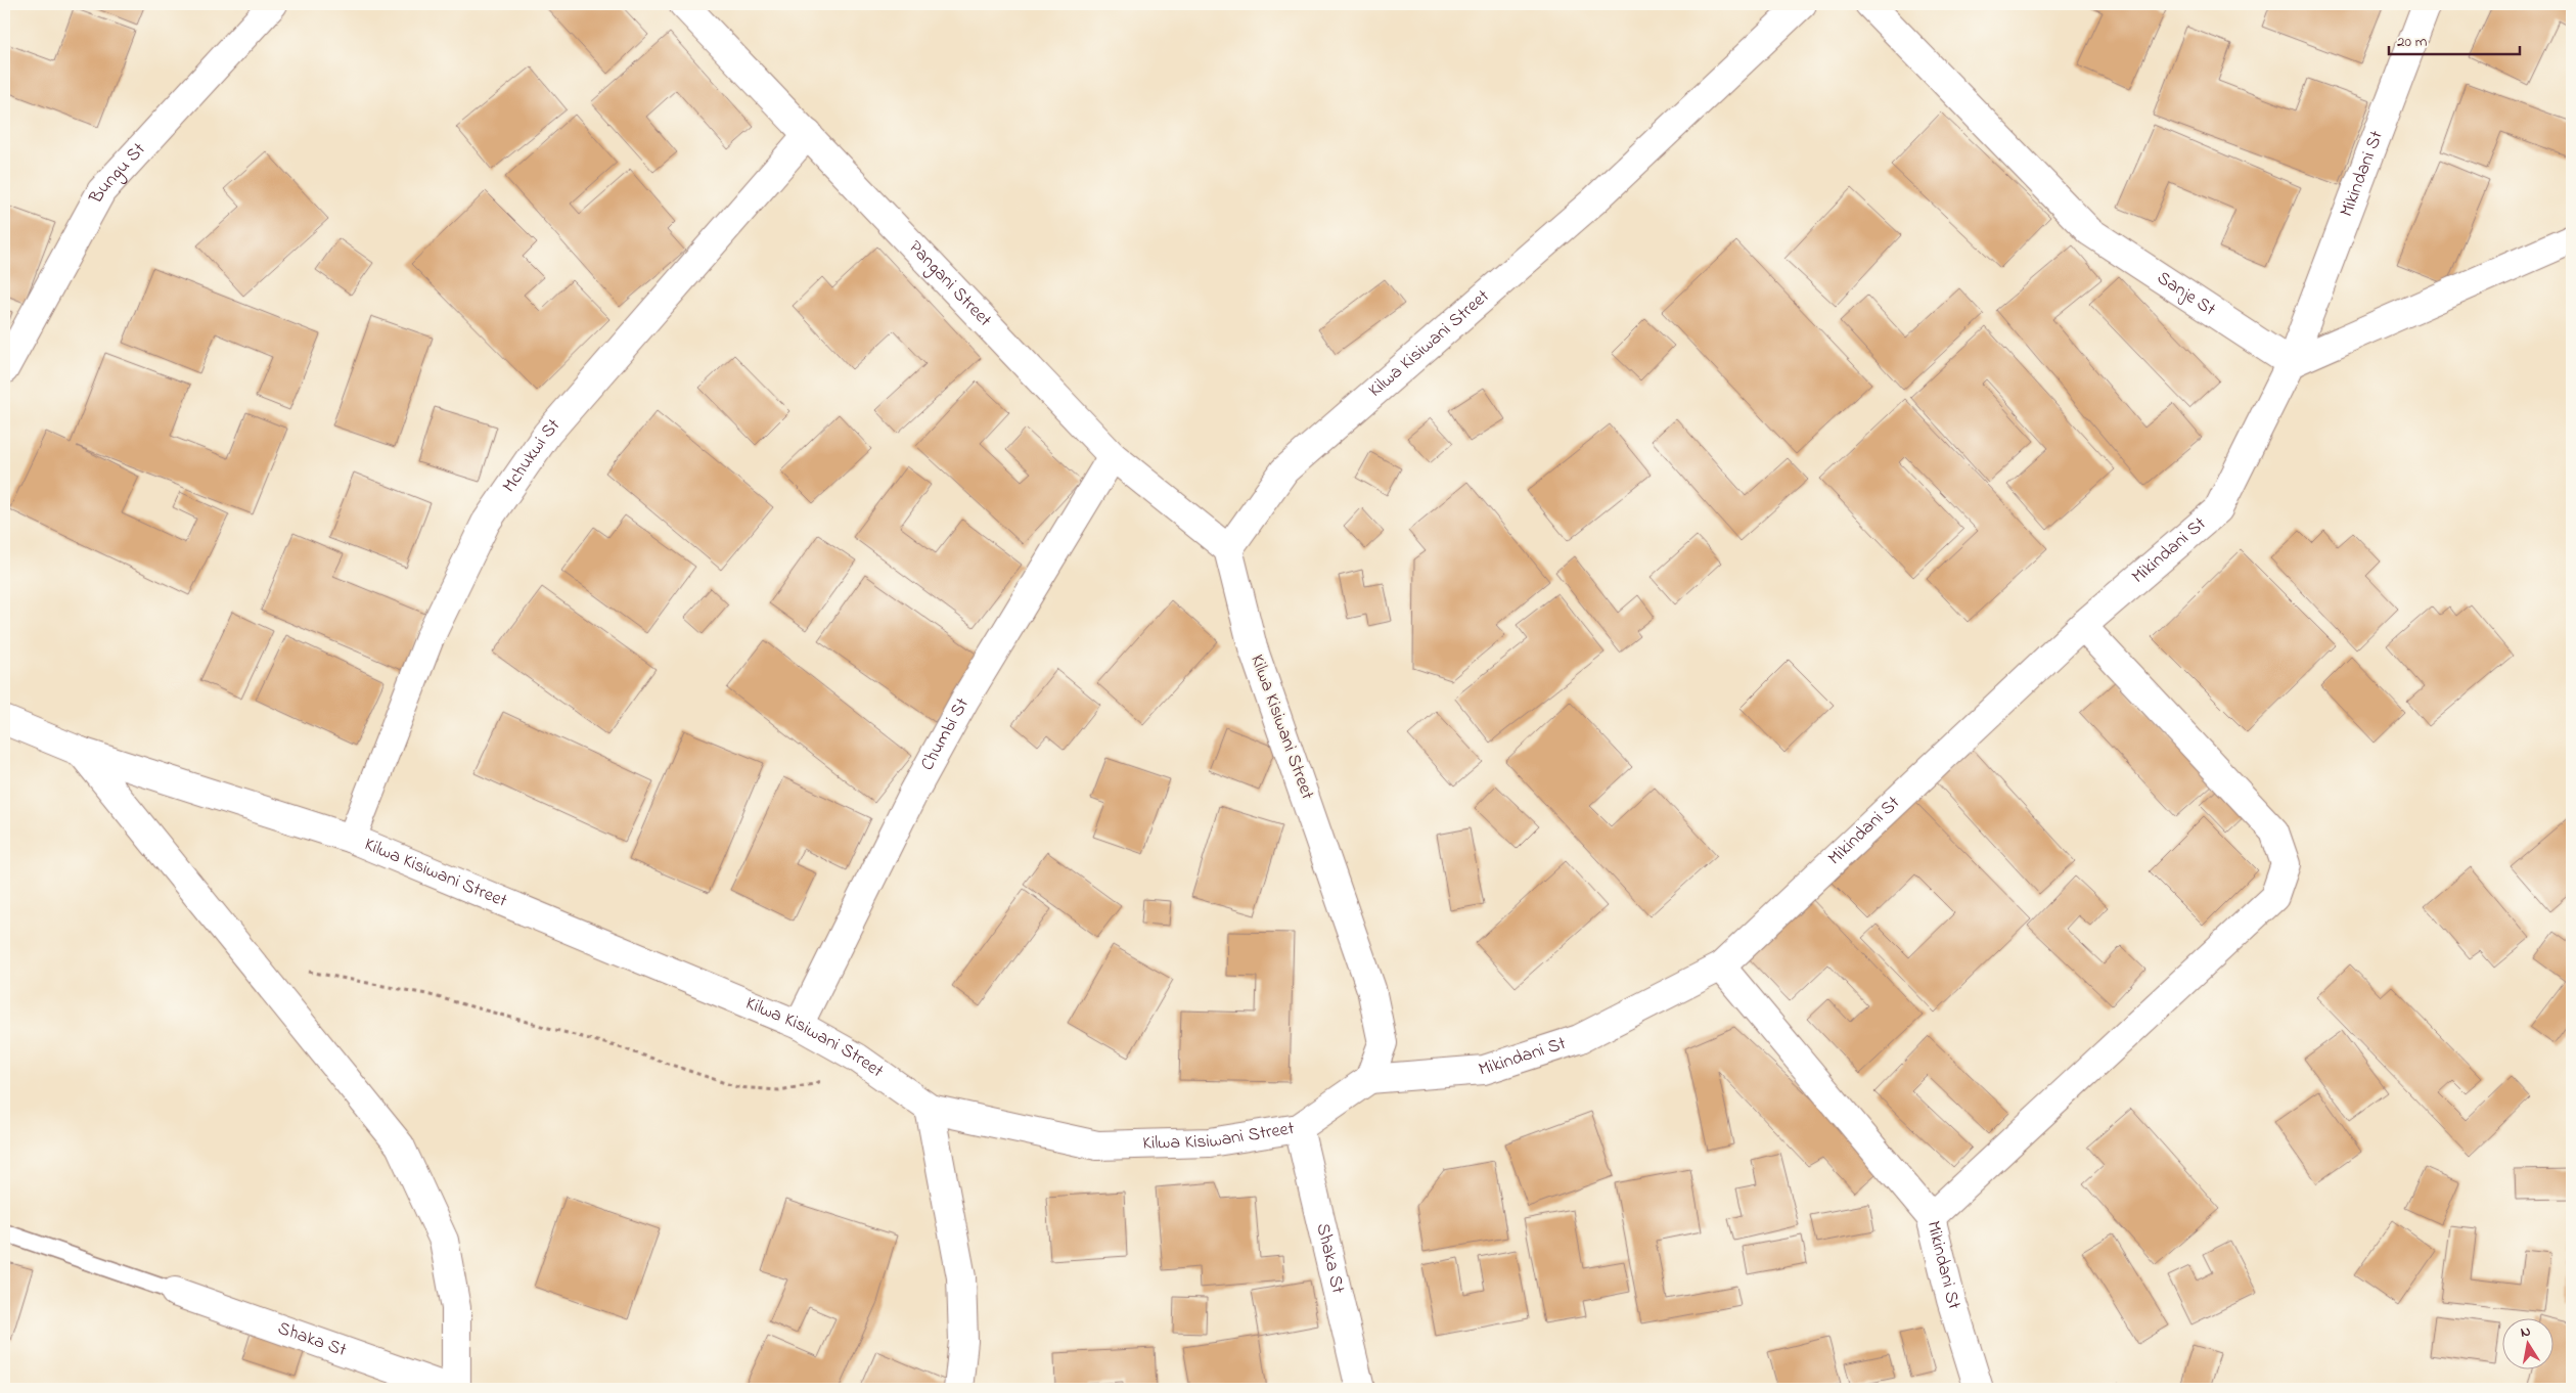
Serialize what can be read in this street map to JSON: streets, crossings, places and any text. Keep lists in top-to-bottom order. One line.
{"streets":{"street":["Bungu St","Mikindani St","Pangani Street","Sanje St","Kilwa Kisiwani Street","Mchukwi St","Chumbi St","Shaka St"]},"crossings":[["Mikindani St","Sanje St"],["Mikindani St","Kilwa Kisiwani Street"],["Pangani Street","Kilwa Kisiwani Street"],["Pangani Street","Mchukwi St"],["Pangani Street","Chumbi St"],["Kilwa Kisiwani Street","Mchukwi St"],["Kilwa Kisiwani Street","Chumbi St"],["Kilwa Kisiwani Street","Shaka St"]],"scale_bar":"20 m","north":"top"}
